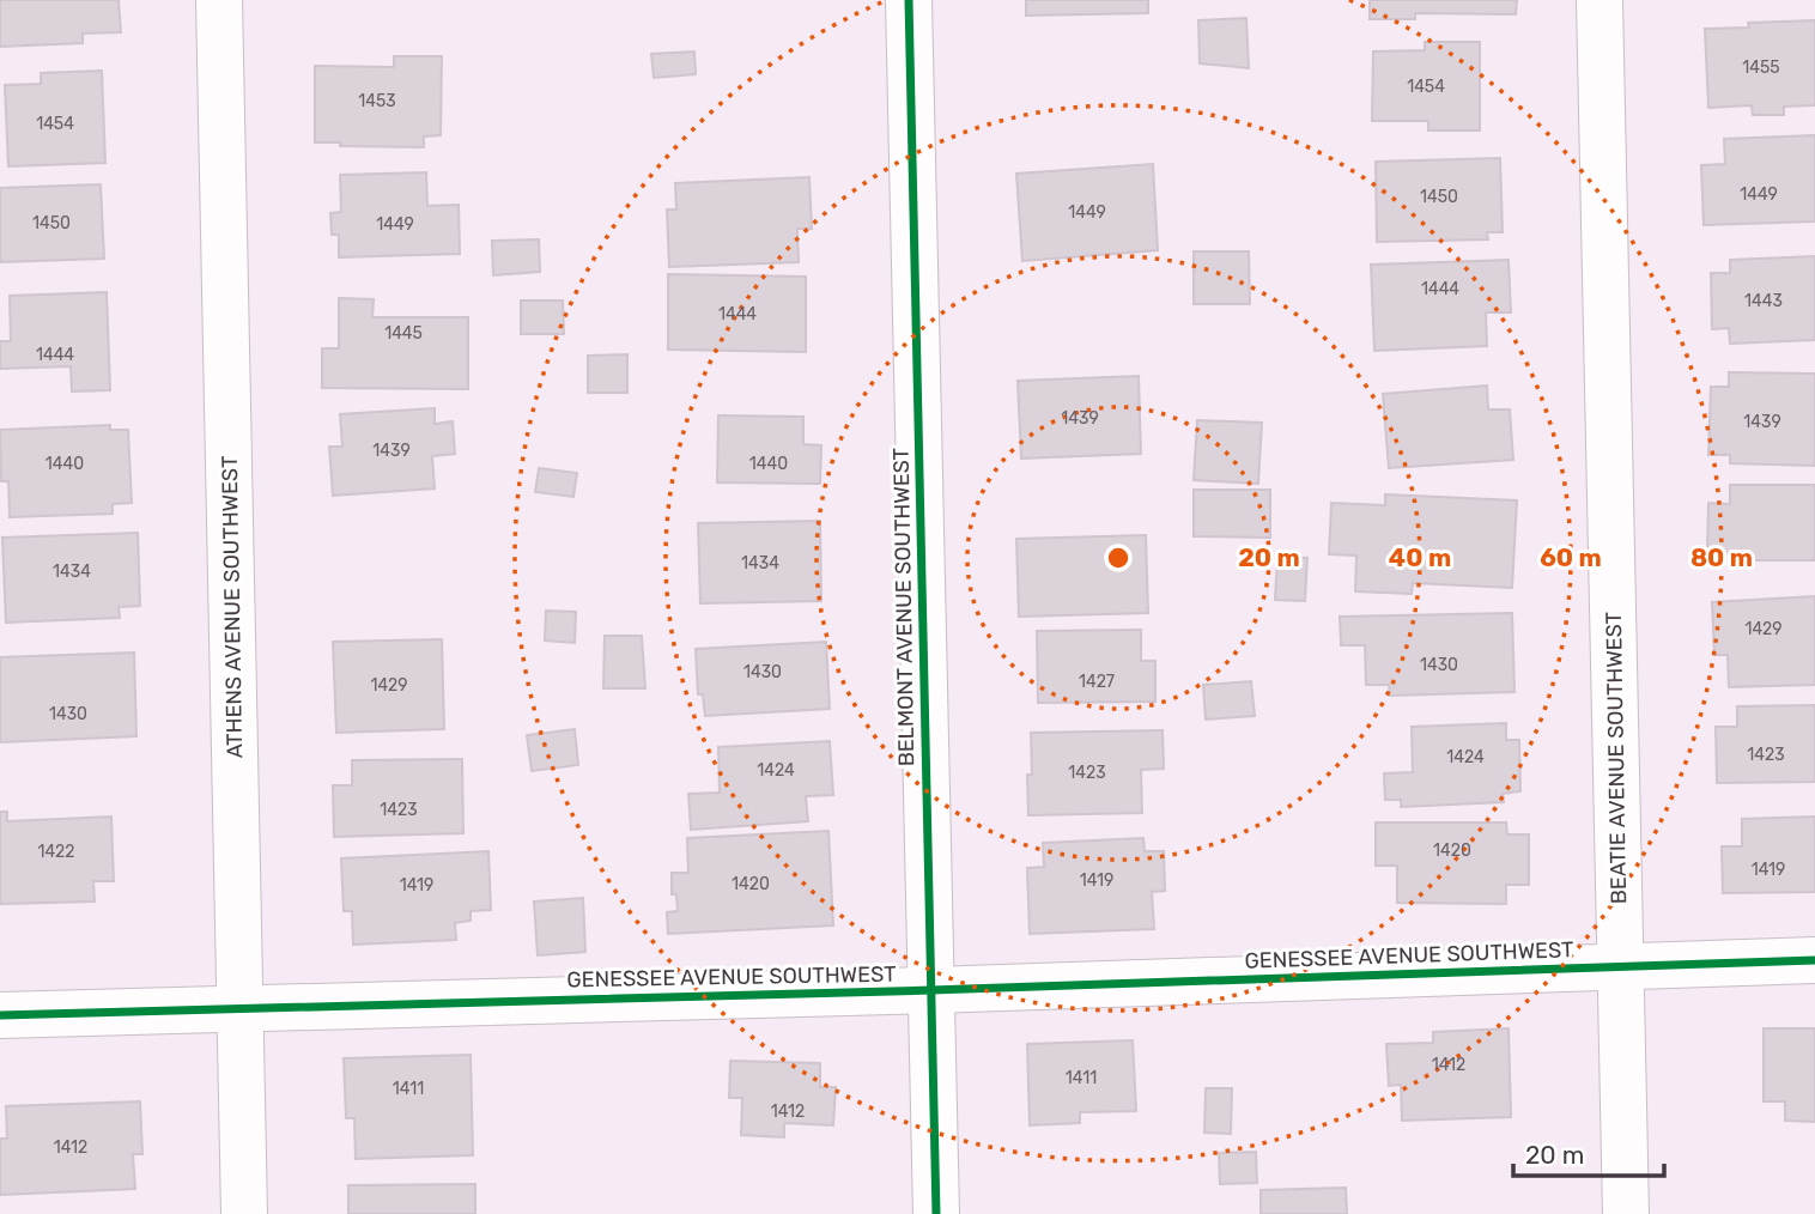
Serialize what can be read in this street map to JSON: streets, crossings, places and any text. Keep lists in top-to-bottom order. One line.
{"streets":{"street":["ATHENS AVENUE SOUTHWEST","BELMONT AVENUE SOUTHWEST","BEATIE AVENUE SOUTHWEST","GENESSEE AVENUE SOUTHWEST"]},"crossings":[["ATHENS AVENUE SOUTHWEST","GENESSEE AVENUE SOUTHWEST"],["BELMONT AVENUE SOUTHWEST","GENESSEE AVENUE SOUTHWEST"],["BEATIE AVENUE SOUTHWEST","GENESSEE AVENUE SOUTHWEST"]],"house_numbers":["1455","1454","1453","1454","1449","1450","1449","1450","1449","1444","1443","1444","1445","1444","1439","1439","1439","1440","1440","1434","1434","1429","1430","1430","1427","1429","1430","1423","1424","1424","1423","1423","1420","1422","1419","1419","1420","1419","1412","1411","1411","1412","1412"],"scale_bar":"20 m","rings":["20 m","40 m","60 m","80 m"]}
